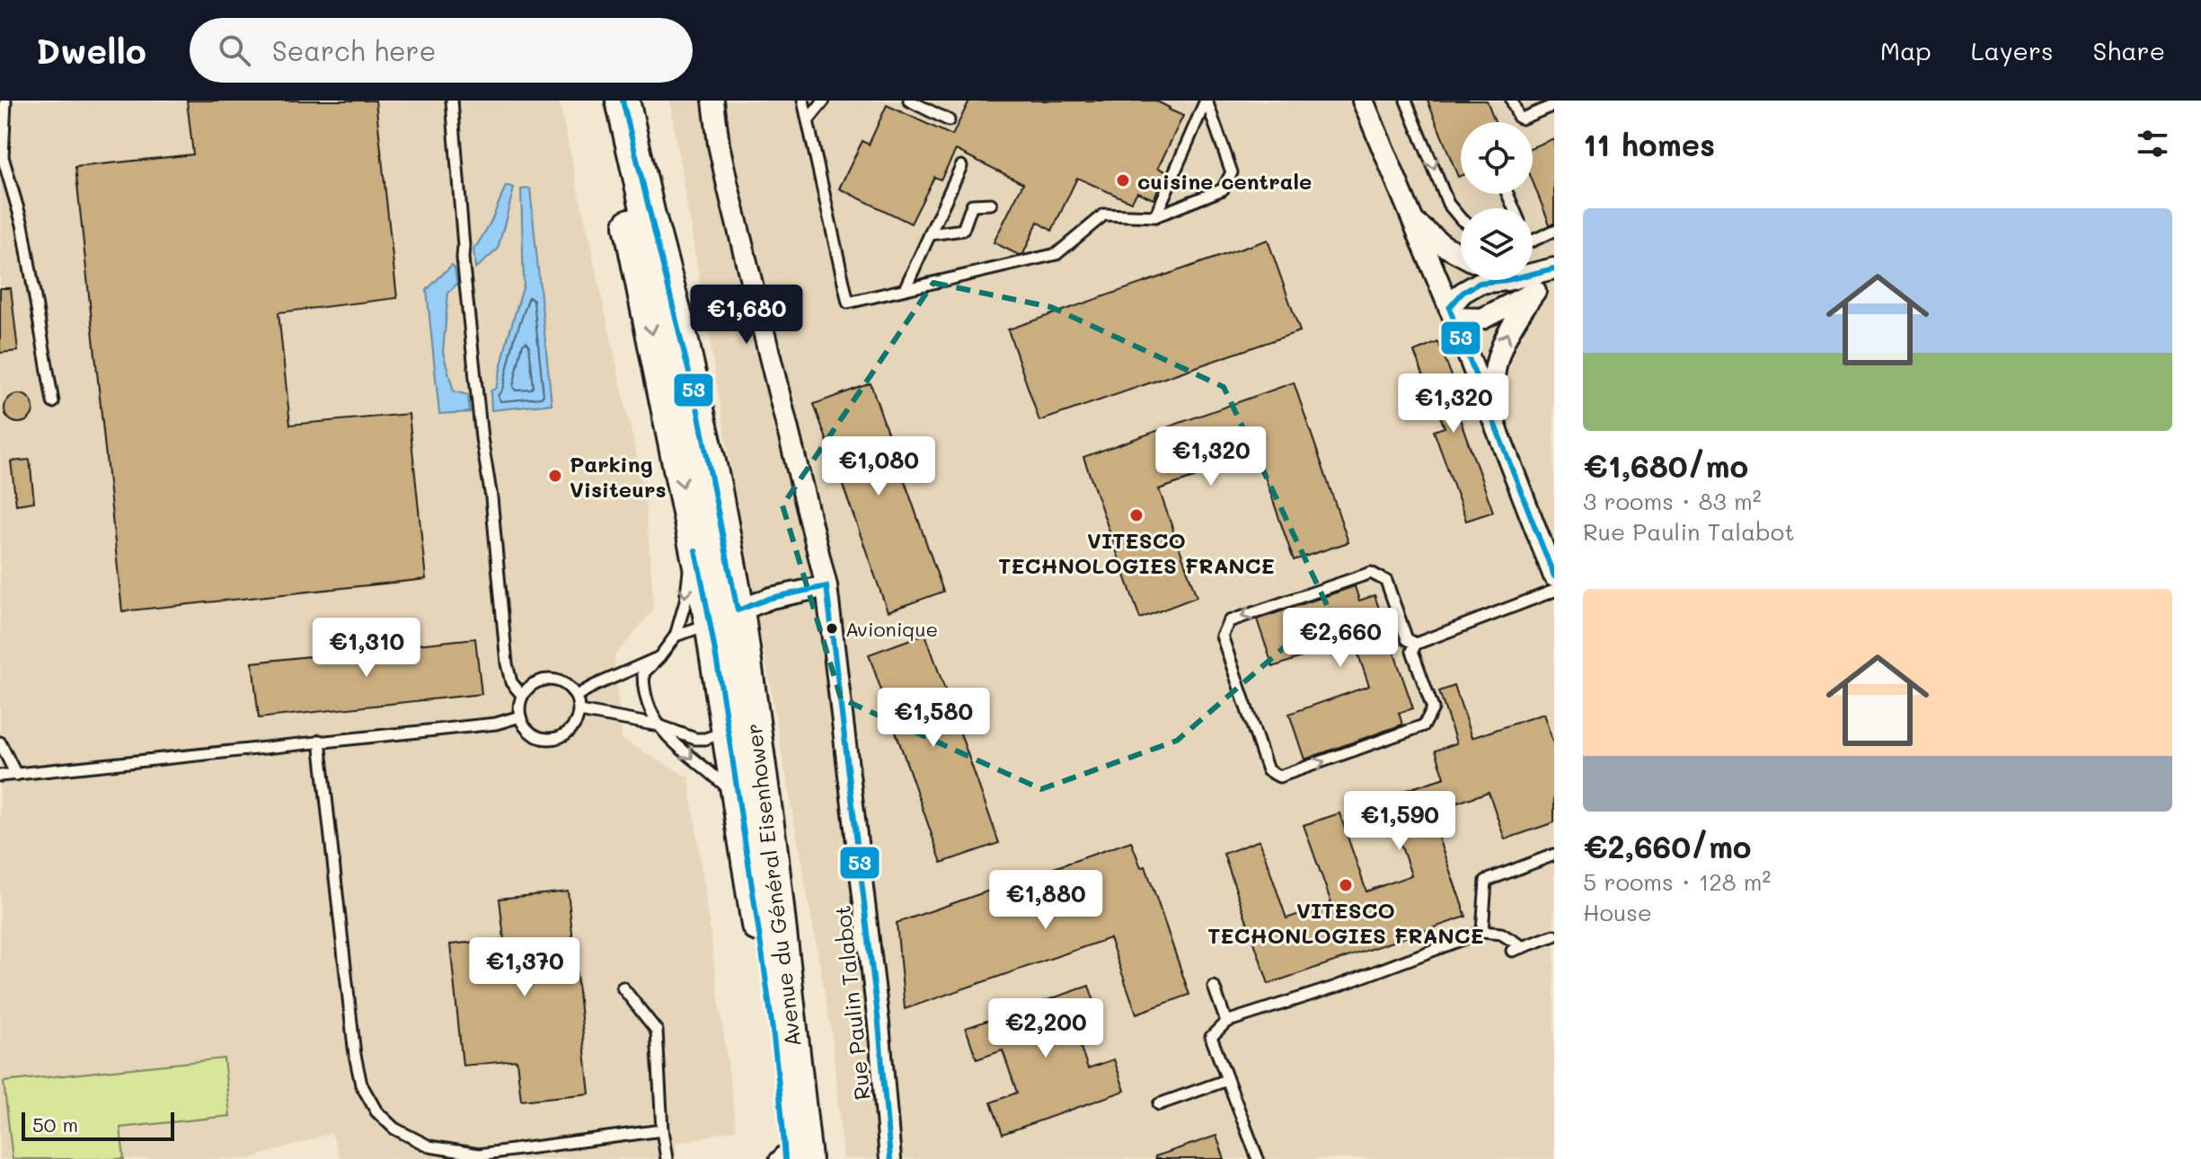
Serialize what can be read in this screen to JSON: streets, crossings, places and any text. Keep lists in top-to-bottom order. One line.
{"streets":{"main road":["Avenue du Général Eisenhower"],"street":["Rue Paulin Talabot"]},"places":["cuisine centrale","Parking Visiteurs","VITESCO TECHNOLOGIES FRANCE","Avionique","VITESCO TECHONLOGIES FRANCE"],"lines":["transit line 53"],"scale_bar":"50 m","page":{"header":"Dwello","search":"Search here","nav":["Map","Layers","Share"],"heading":"11 homes","list":[{"name":"€1,680/mo","note":"3 rooms · 83 m² · Rue Paulin Talabot"},{"name":"€2,660/mo","note":"5 rooms · 128 m² · House"}],"price":["€1,680","€1,320","€1,320","€1,080","€2,660","€1,310","€1,580","€1,590","€1,880","€1,370","€2,200"],"scale":"50 m"}}
